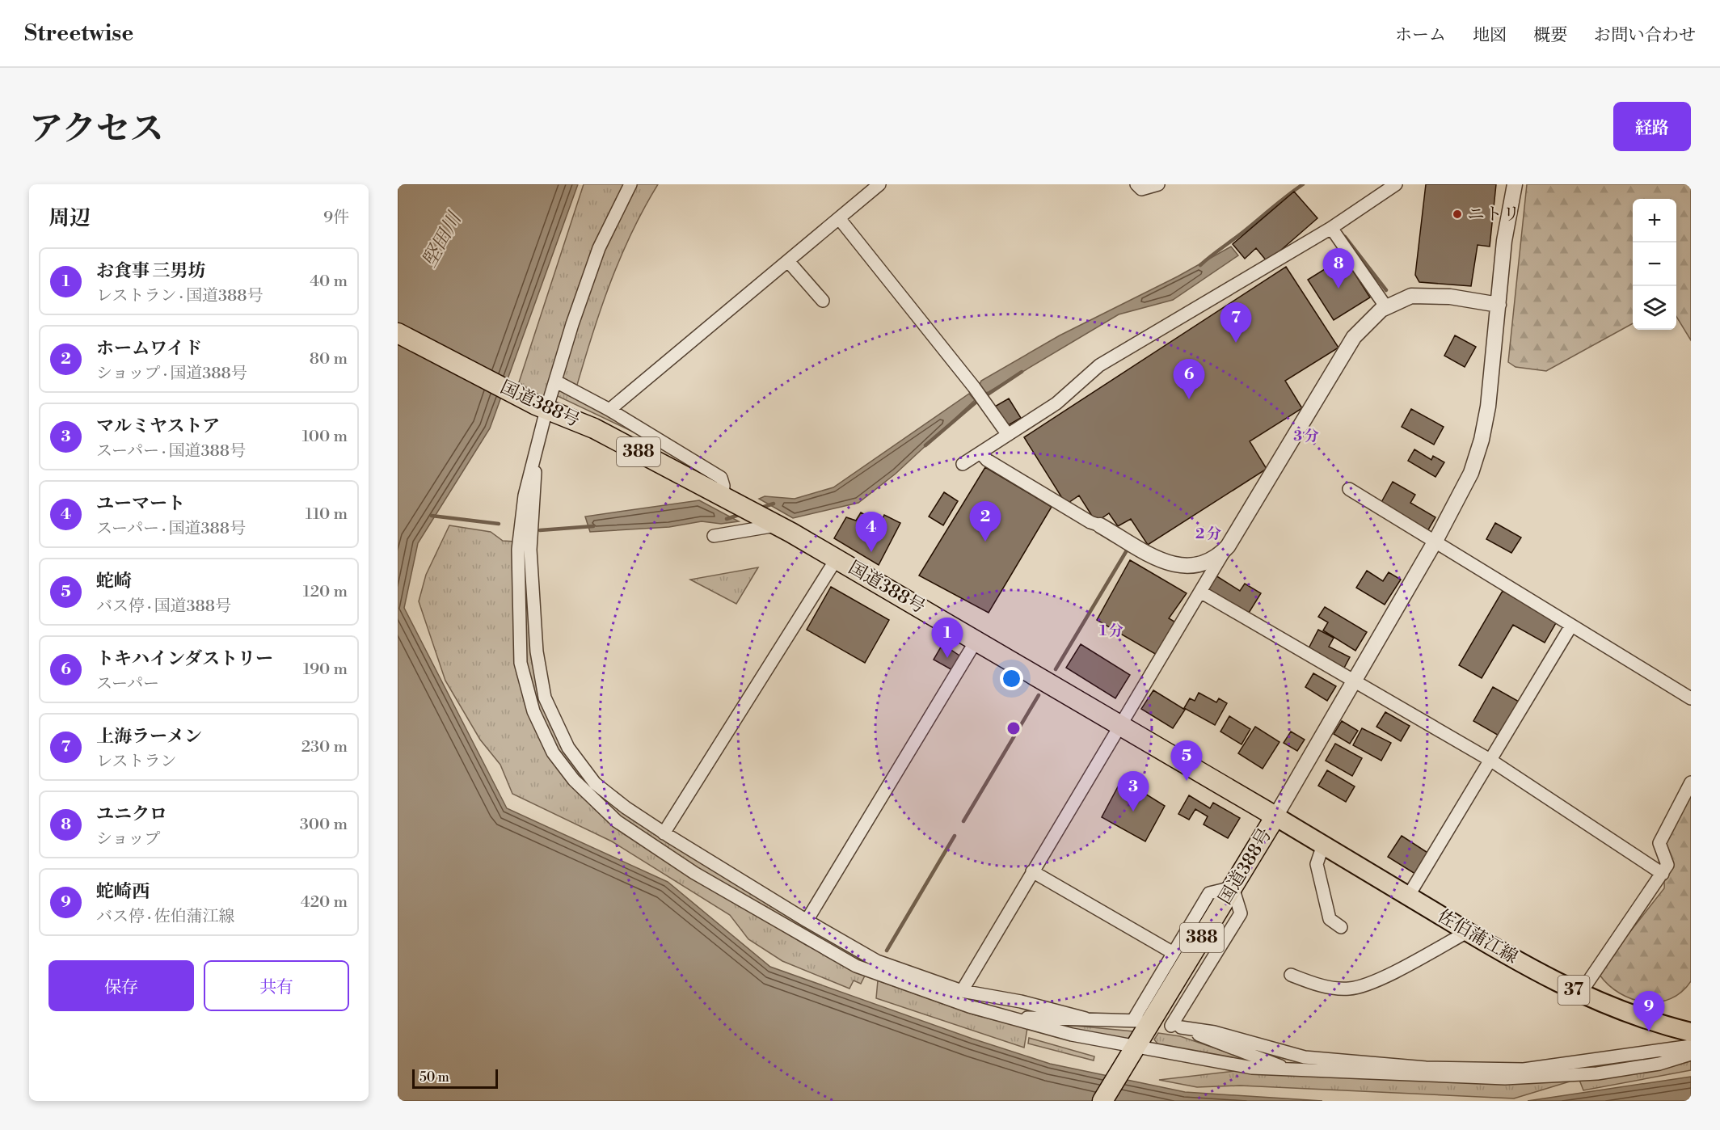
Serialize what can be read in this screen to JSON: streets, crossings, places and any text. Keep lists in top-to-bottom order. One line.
{"streets":{"highway":["国道388号","388"],"main road":["佐伯蒲江線","37"]},"crossings":[["国道388号","佐伯蒲江線"]],"water":["堅田川"],"places":["ニトリ"],"scale_bar":"50 m","page":{"header":"Streetwise","nav":["ホーム","地図","概要","お問い合わせ"],"title":"アクセス","buttons":["経路",["保存","共有"]],"heading":["周辺","9件"],"map_buttons":["+","−"],"list":[{"mark":"1","name":"お食事 三男坊","note":"レストラン · 国道388号","value":"40 m"},{"mark":"2","name":"ホームワイド","note":"ショップ · 国道388号","value":"80 m"},{"mark":"3","name":"マルミヤストア","note":"スーパー · 国道388号","value":"100 m"},{"mark":"4","name":"ユーマート","note":"スーパー · 国道388号","value":"110 m"},{"mark":"5","name":"蛇崎","note":"バス停 · 国道388号","value":"120 m"},{"mark":"6","name":"トキハインダストリー","note":"スーパー","value":"190 m"},{"mark":"7","name":"上海ラーメン","note":"レストラン","value":"230 m"},{"mark":"8","name":"ユニクロ","note":"ショップ","value":"300 m"},{"mark":"9","name":"蛇崎西","note":"バス停 · 佐伯蒲江線","value":"420 m"}],"pins":["8","7","6","2","4","1","5","3","9"],"scale":"50 m"},"rings":["3 分","2 分","1 分"]}
